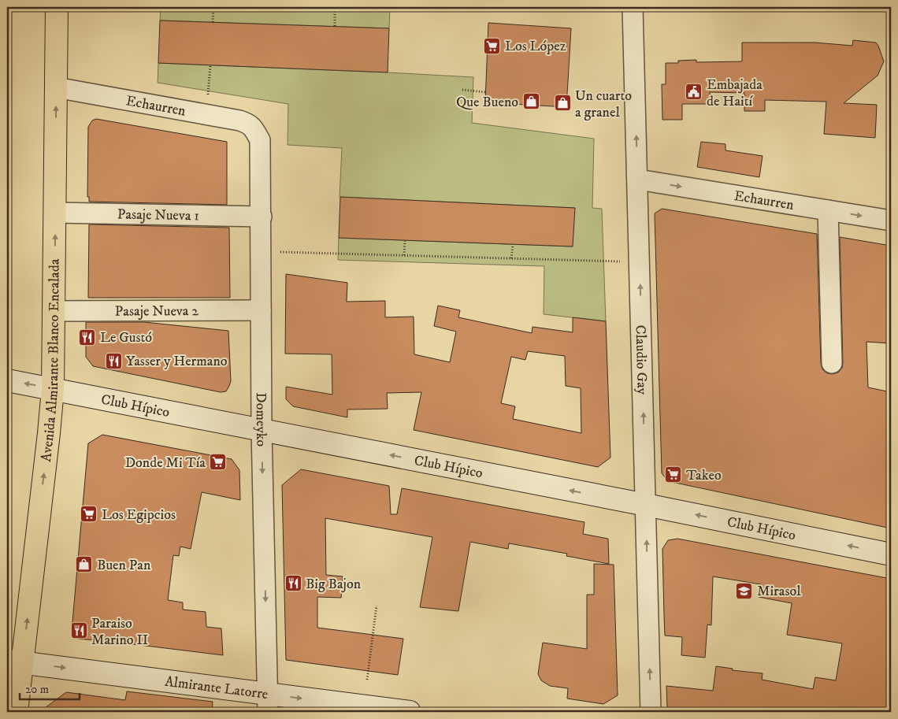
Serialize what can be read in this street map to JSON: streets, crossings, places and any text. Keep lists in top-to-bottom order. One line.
{"streets":{"main road":["Avenida Almirante Blanco Encalada","Club Hípico","Almirante Latorre"],"street":["Echaurren","Pasaje Nueva 1","Pasaje Nueva 2","Claudio Gay","Domeyko"]},"crossings":[["Echaurren","Claudio Gay"],["Echaurren","Avenida Almirante Blanco Encalada"],["Echaurren","Domeyko"],["Pasaje Nueva 1","Avenida Almirante Blanco Encalada"],["Pasaje Nueva 1","Domeyko"],["Pasaje Nueva 2","Avenida Almirante Blanco Encalada"],["Pasaje Nueva 2","Domeyko"],["Claudio Gay","Club Hípico"],["Avenida Almirante Blanco Encalada","Club Hípico"],["Avenida Almirante Blanco Encalada","Almirante Latorre"],["Club Hípico","Domeyko"],["Domeyko","Almirante Latorre"]],"one_way":["Echaurren","Claudio Gay","Avenida Almirante Blanco Encalada","Club Hípico","Domeyko","Almirante Latorre"],"places":{"supermarket":["Los López","Donde Mi Tía","Takeo","Los Egipcios"],"public building":["Embajada de Haití"],"shop":["Que Bueno","Un cuarto a granel","Buen Pan"],"restaurant":["Le Gustó","Yasser y Hermano","Big Bajon","Paraiso Marino II"],"school or university":["Mirasol"]},"scale_bar":"20 m"}
